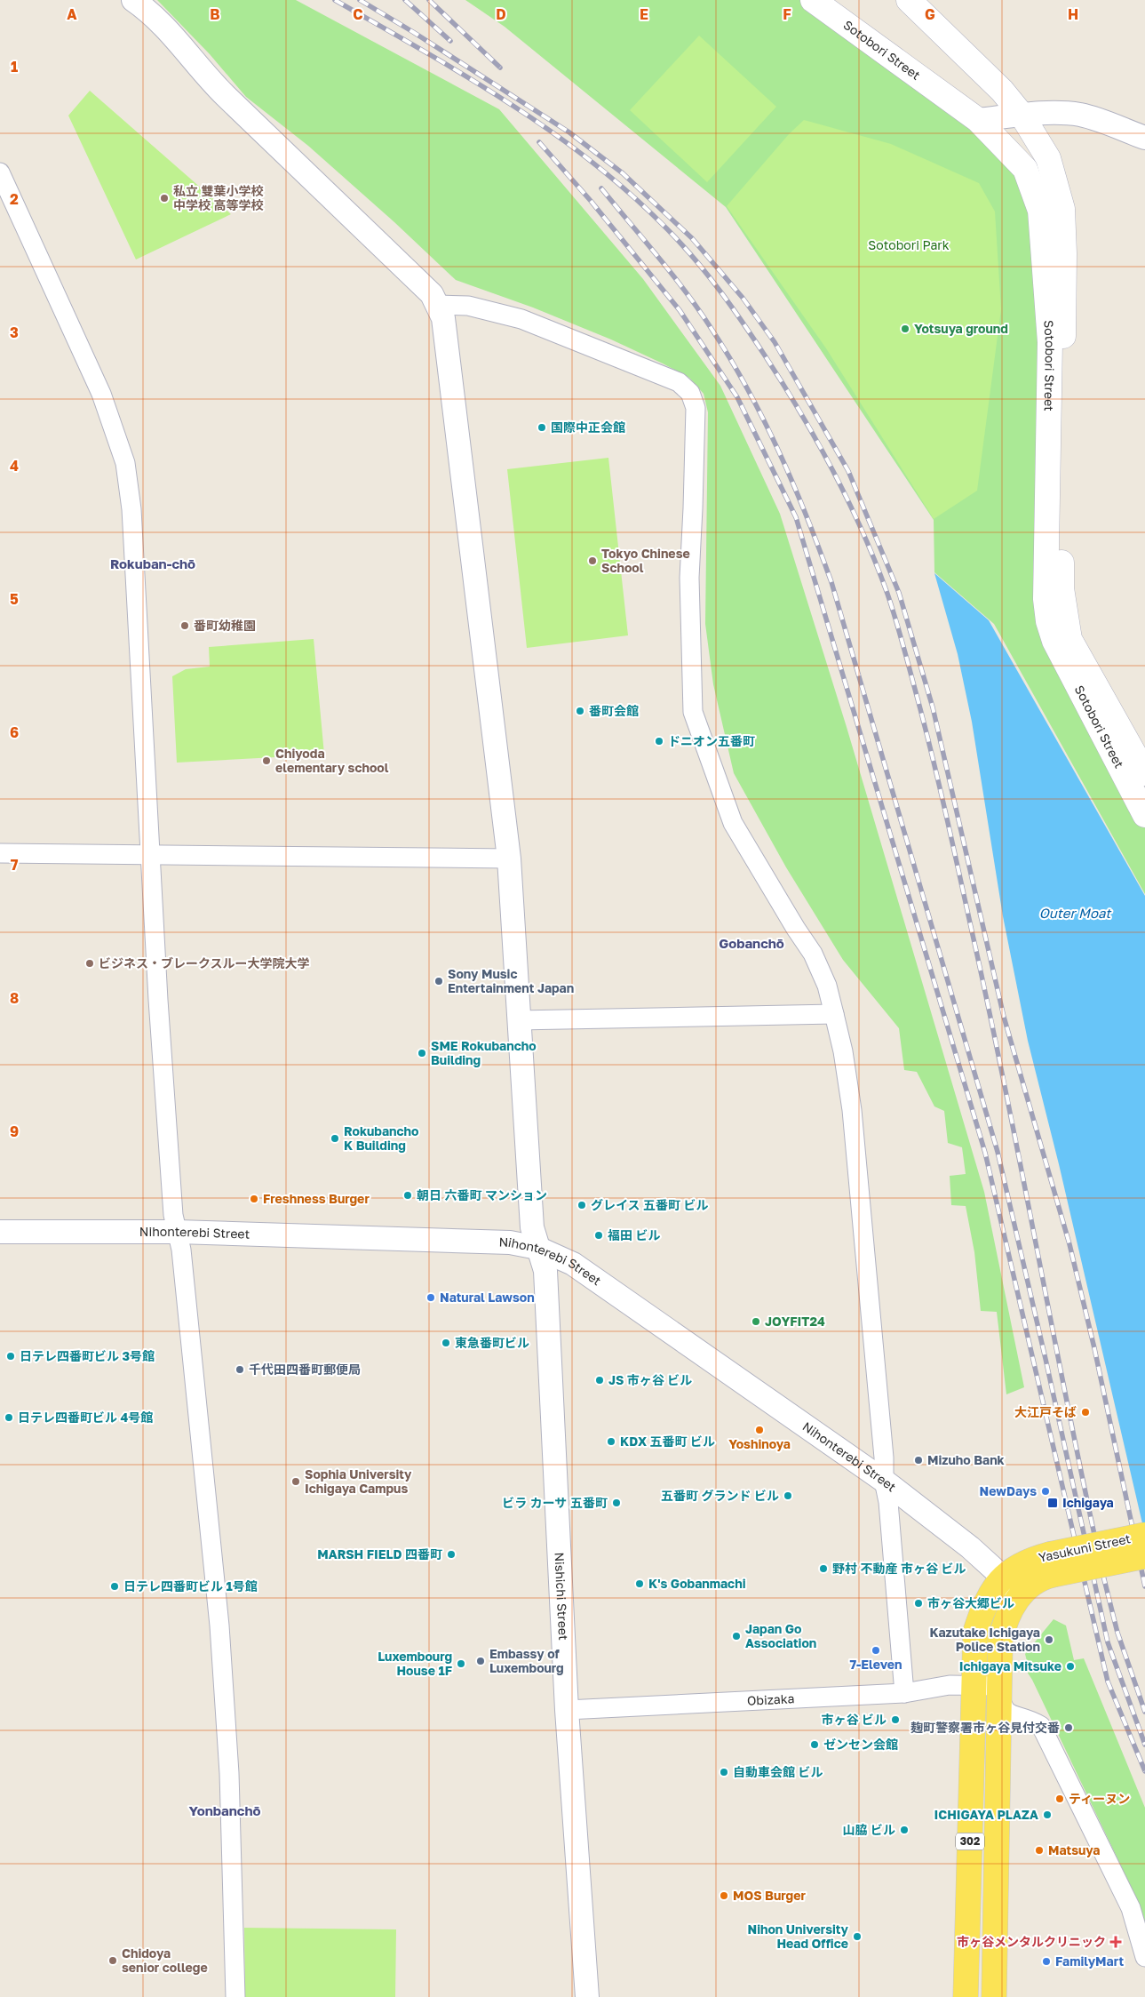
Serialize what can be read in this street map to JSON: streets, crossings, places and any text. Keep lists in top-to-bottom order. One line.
{"streets":{"main road":["Sotobori Street","Yasukuni Street","302"],"street":["Nihonterebi Street","Nishichi Street","Obizaka"]},"crossings":[["Nihonterebi Street","Yasukuni Street"],["Nihonterebi Street","Nishichi Street"],["Nihonterebi Street","302"],["Yasukuni Street","Obizaka"],["Yasukuni Street","302"],["Nishichi Street","Obizaka"],["Obizaka","302"]],"districts":["Rokuban-chō","Gobanchō","Yonbanchō"],"water":["Outer Moat"],"parks":["Sotobori Park"],"places":{"other":["私立 雙葉小学校 中学校 高等学校","Yotsuya ground","国際中正会館","Tokyo Chinese School","番町幼稚園","番町会館","ドニオン五番町","Chiyoda elementary school","ビジネス・ブレークスルー大学院大学","Sony Music Entertainment Japan","SME Rokubancho Building","Rokubancho K Building","朝日 六番町 マンション","Freshness Burger","グレイス 五番町 ビル","福田 ビル","Natural Lawson","JOYFIT24","東急番町ビル","日テレ四番町ビル 3号館","千代田四番町郵便局","JS 市ヶ谷 ビル","大江戸そば","日テレ四番町ビル 4号館","Yoshinoya","KDX 五番町 ビル","Mizuho Bank","Sophia University Ichigaya Campus","NewDays","五番町 グランド ビル","ビラ カーサ 五番町","MARSH FIELD 四番町","野村 不動産 市ヶ谷 ビル","K's Gobanmachi","日テレ四番町ビル 1号館","市ヶ谷大郷ビル","Japan Go Association","Kazutake Ichigaya Police Station","7-Eleven","Embassy of Luxembourg","Luxembourg House 1F","Ichigaya Mitsuke","市ヶ谷 ビル","麹町警察署市ヶ谷見付交番","ゼンセン会館","自動車会館 ビル","ティーヌン","ICHIGAYA PLAZA","山脇 ビル","Matsuya","MOS Burger","Nihon University Head Office","Chidoya senior college","FamilyMart"],"transit":["Ichigaya"],"health":["市ヶ谷メンタルクリニック"]},"grid":{"columns":["A","B","C","D","E","F","G","H"],"rows":["1","2","3","4","5","6","7","8","9"]}}
